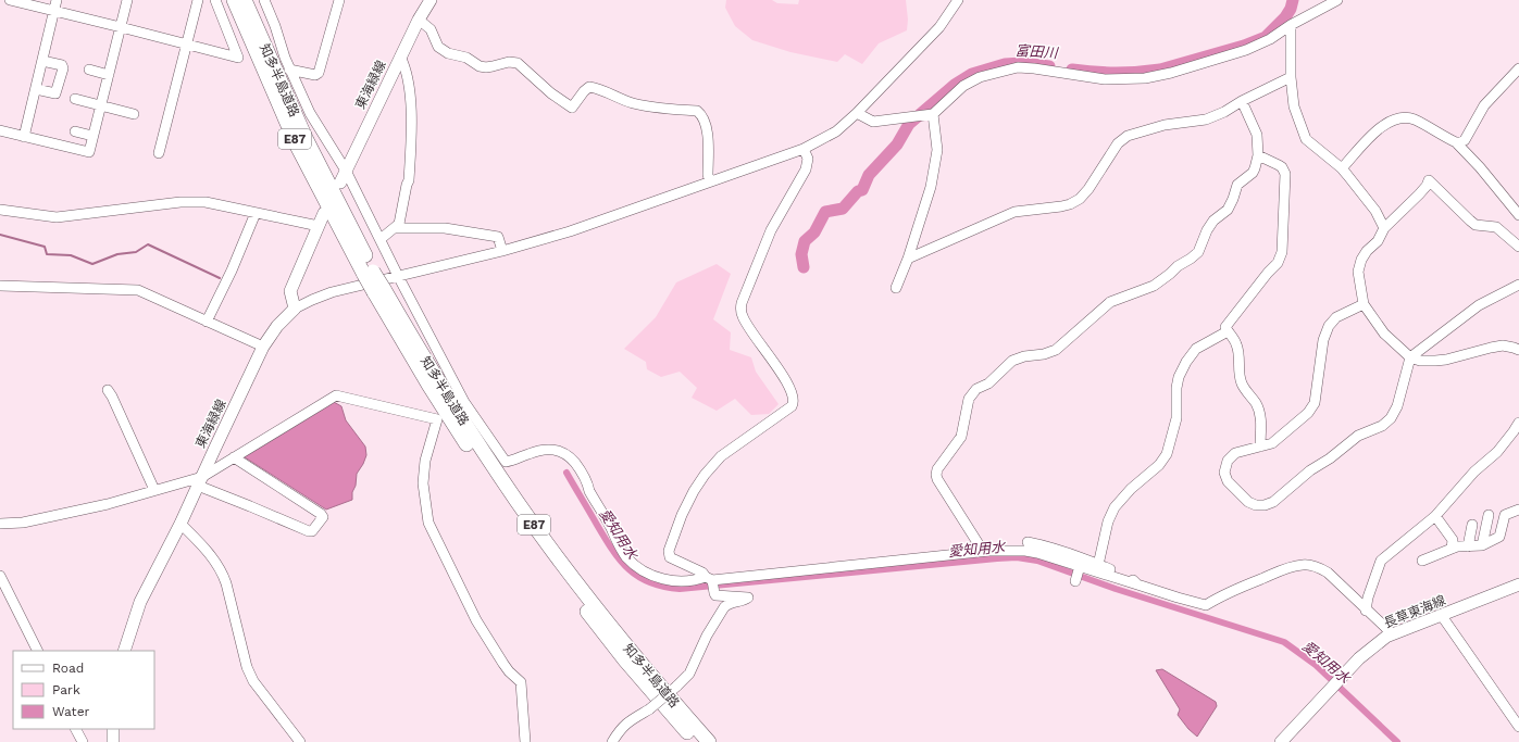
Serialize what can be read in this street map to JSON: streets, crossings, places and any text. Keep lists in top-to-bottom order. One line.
{"streets":{"highway":["知多半島道路","E87"],"main road":["東海緑線","長草東海線"]},"water":["富田川","愛知用水"],"legend":["Road","Park","Water"]}
